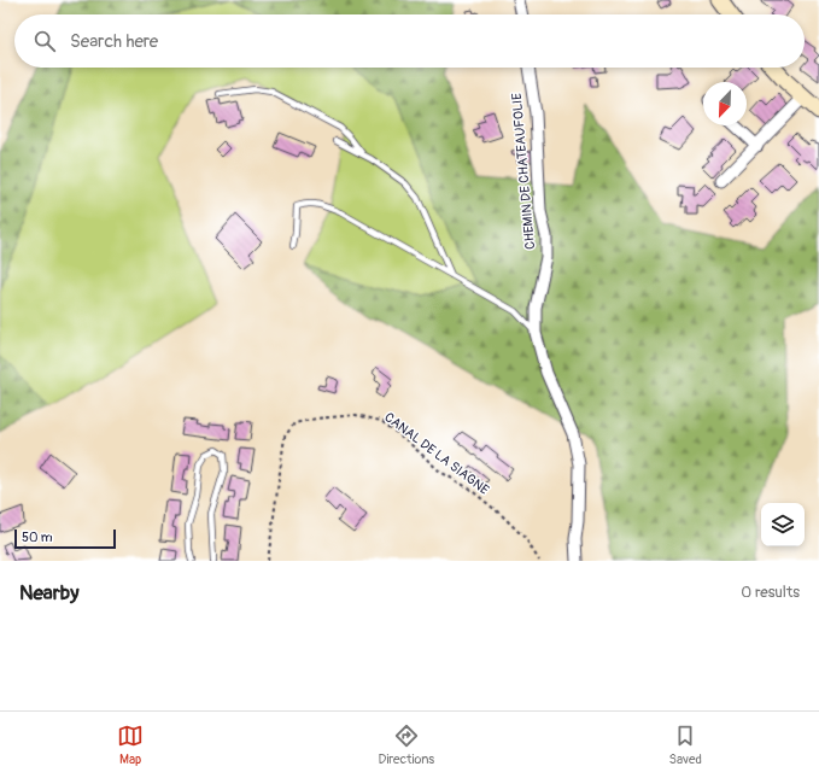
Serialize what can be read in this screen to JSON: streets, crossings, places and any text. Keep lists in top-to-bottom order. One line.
{"streets":{"street":["CHEMIN DE CHATEAUFOLIE"],"path":["CANAL DE LA SIAGNE"]},"scale_bar":"50 m","north":"bottom left","page":{"search":"Search here","scale":"50 m","heading":["Nearby","0 results"],"nav":["Map","Directions","Saved"]}}
